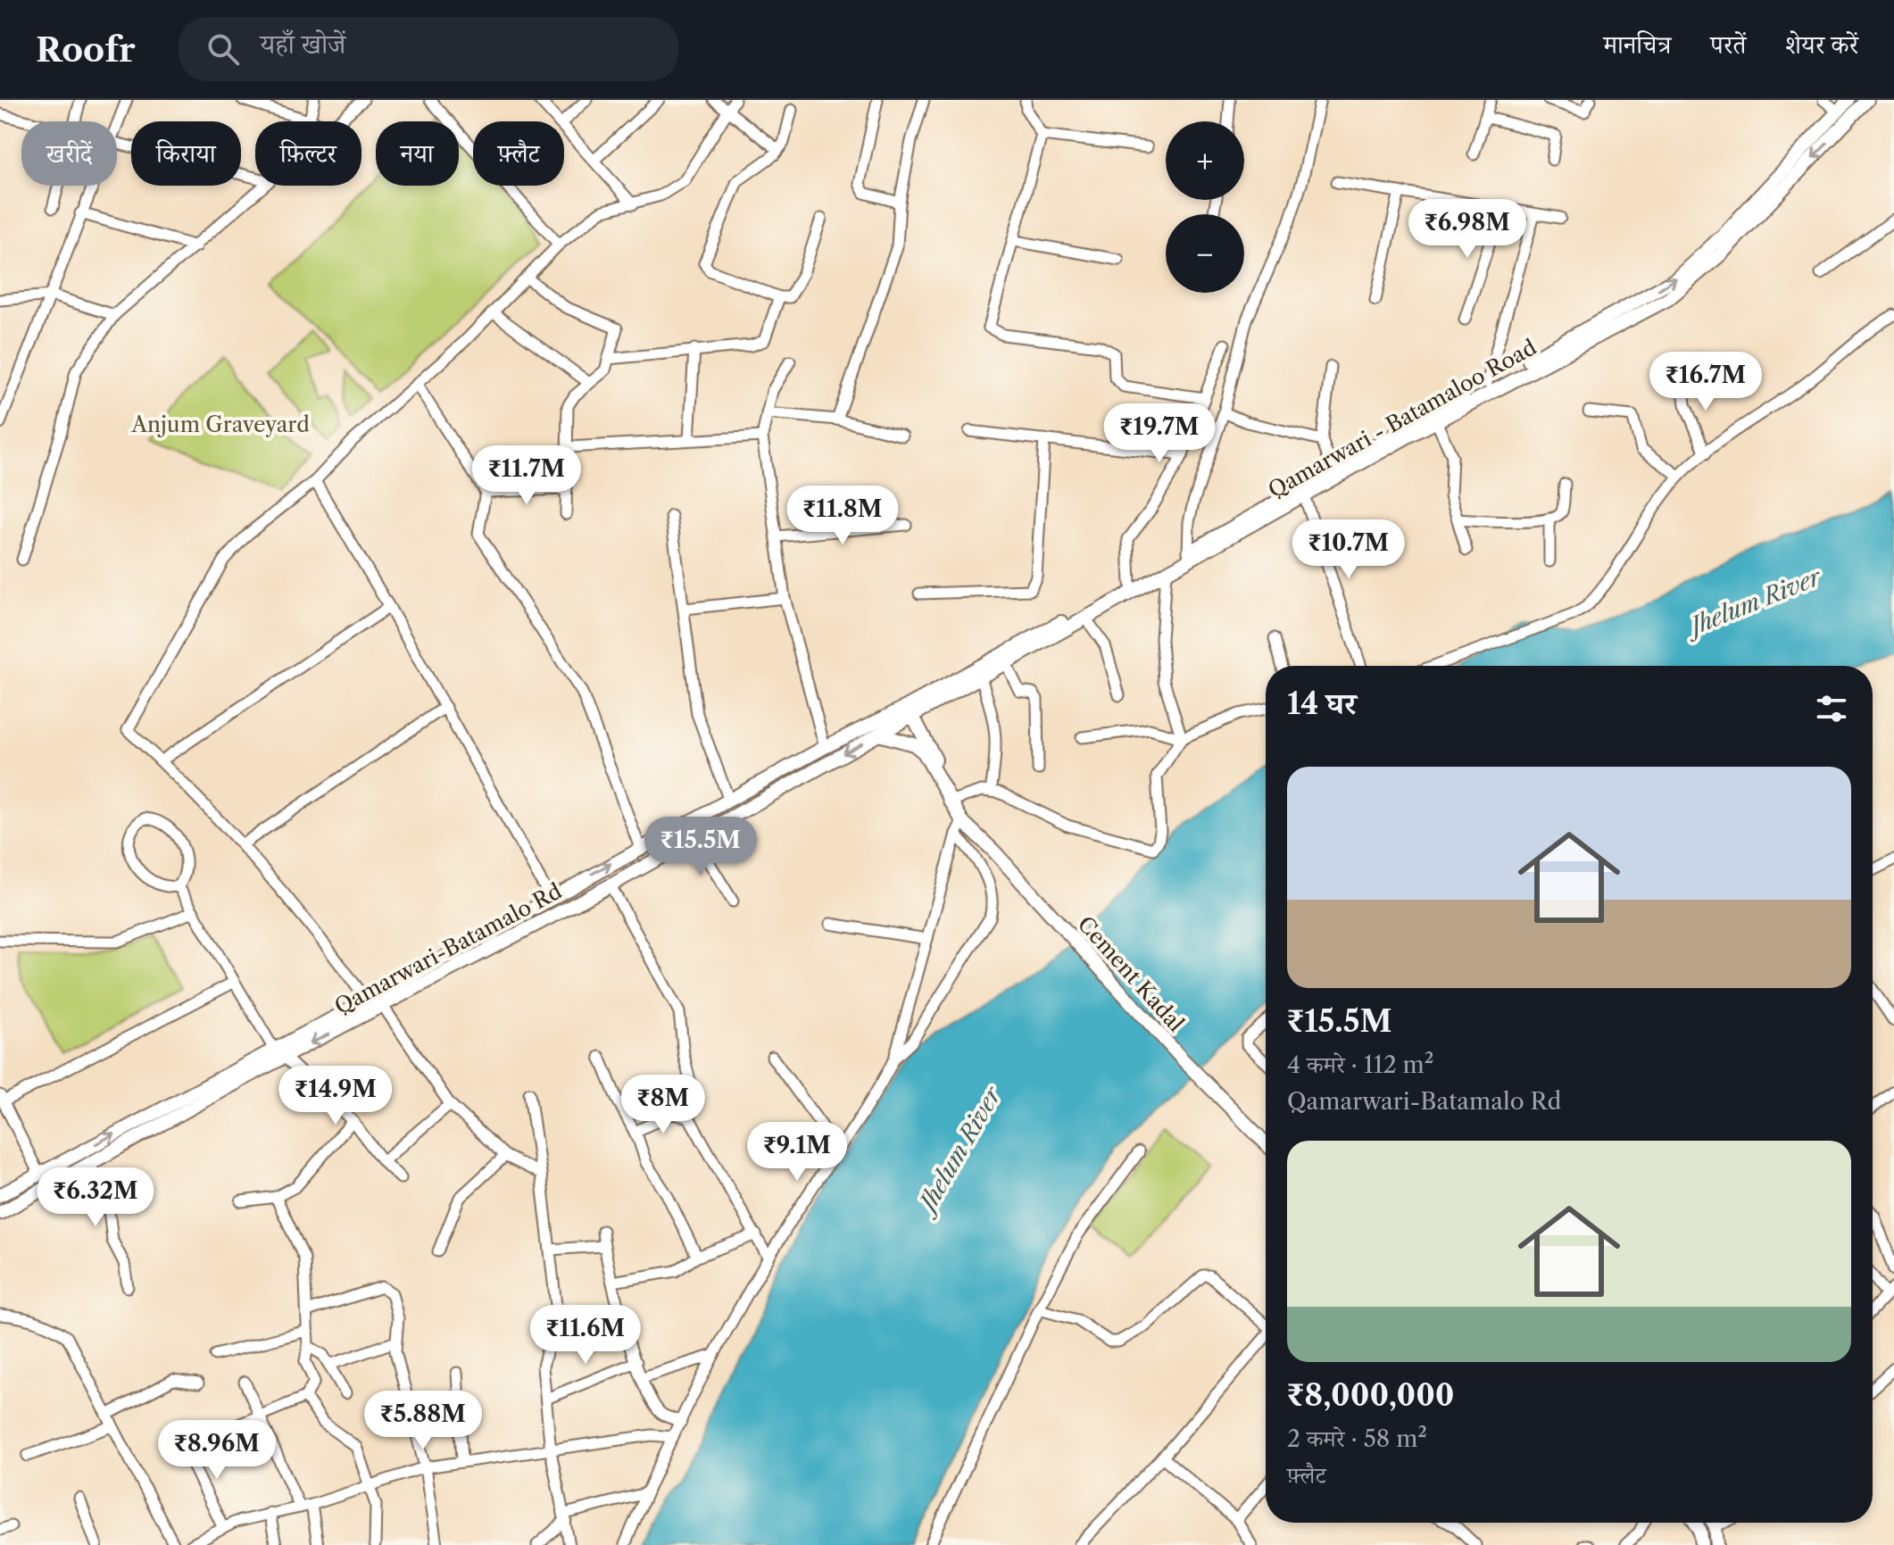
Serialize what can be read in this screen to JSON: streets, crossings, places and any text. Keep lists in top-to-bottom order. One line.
{"streets":{"main road":["Qamarwari - Batamaloo Road","Qamarwari-Batamalo Rd","Cement Kadal"]},"crossings":[["Qamarwari - Batamaloo Road","Qamarwari-Batamalo Rd"]],"water":["Jhelum River"],"parks":["Anjum Graveyard"],"page":{"header":"Roofr","search":"यहाँ खोजें","nav":["मानचित्र","परतें","शेयर करें"],"map_buttons":["+","−"],"chip":["खरीदें","किराया","फ़िल्टर","नया","फ़्लैट"],"price":["₹6.98M","₹16.7M","₹19.7M","₹11.7M","₹11.8M","₹10.7M","₹15.5M","₹14.9M","₹8M","₹9.1M","₹6.32M","₹11.6M","₹5.88M","₹8.96M"],"heading":"14 घर","list":[{"name":"₹15.5M","note":"4 कमरे · 112 m² · Qamarwari-Batamalo Rd"},{"name":"₹8,000,000","note":"2 कमरे · 58 m² · फ़्लैट"}]}}
